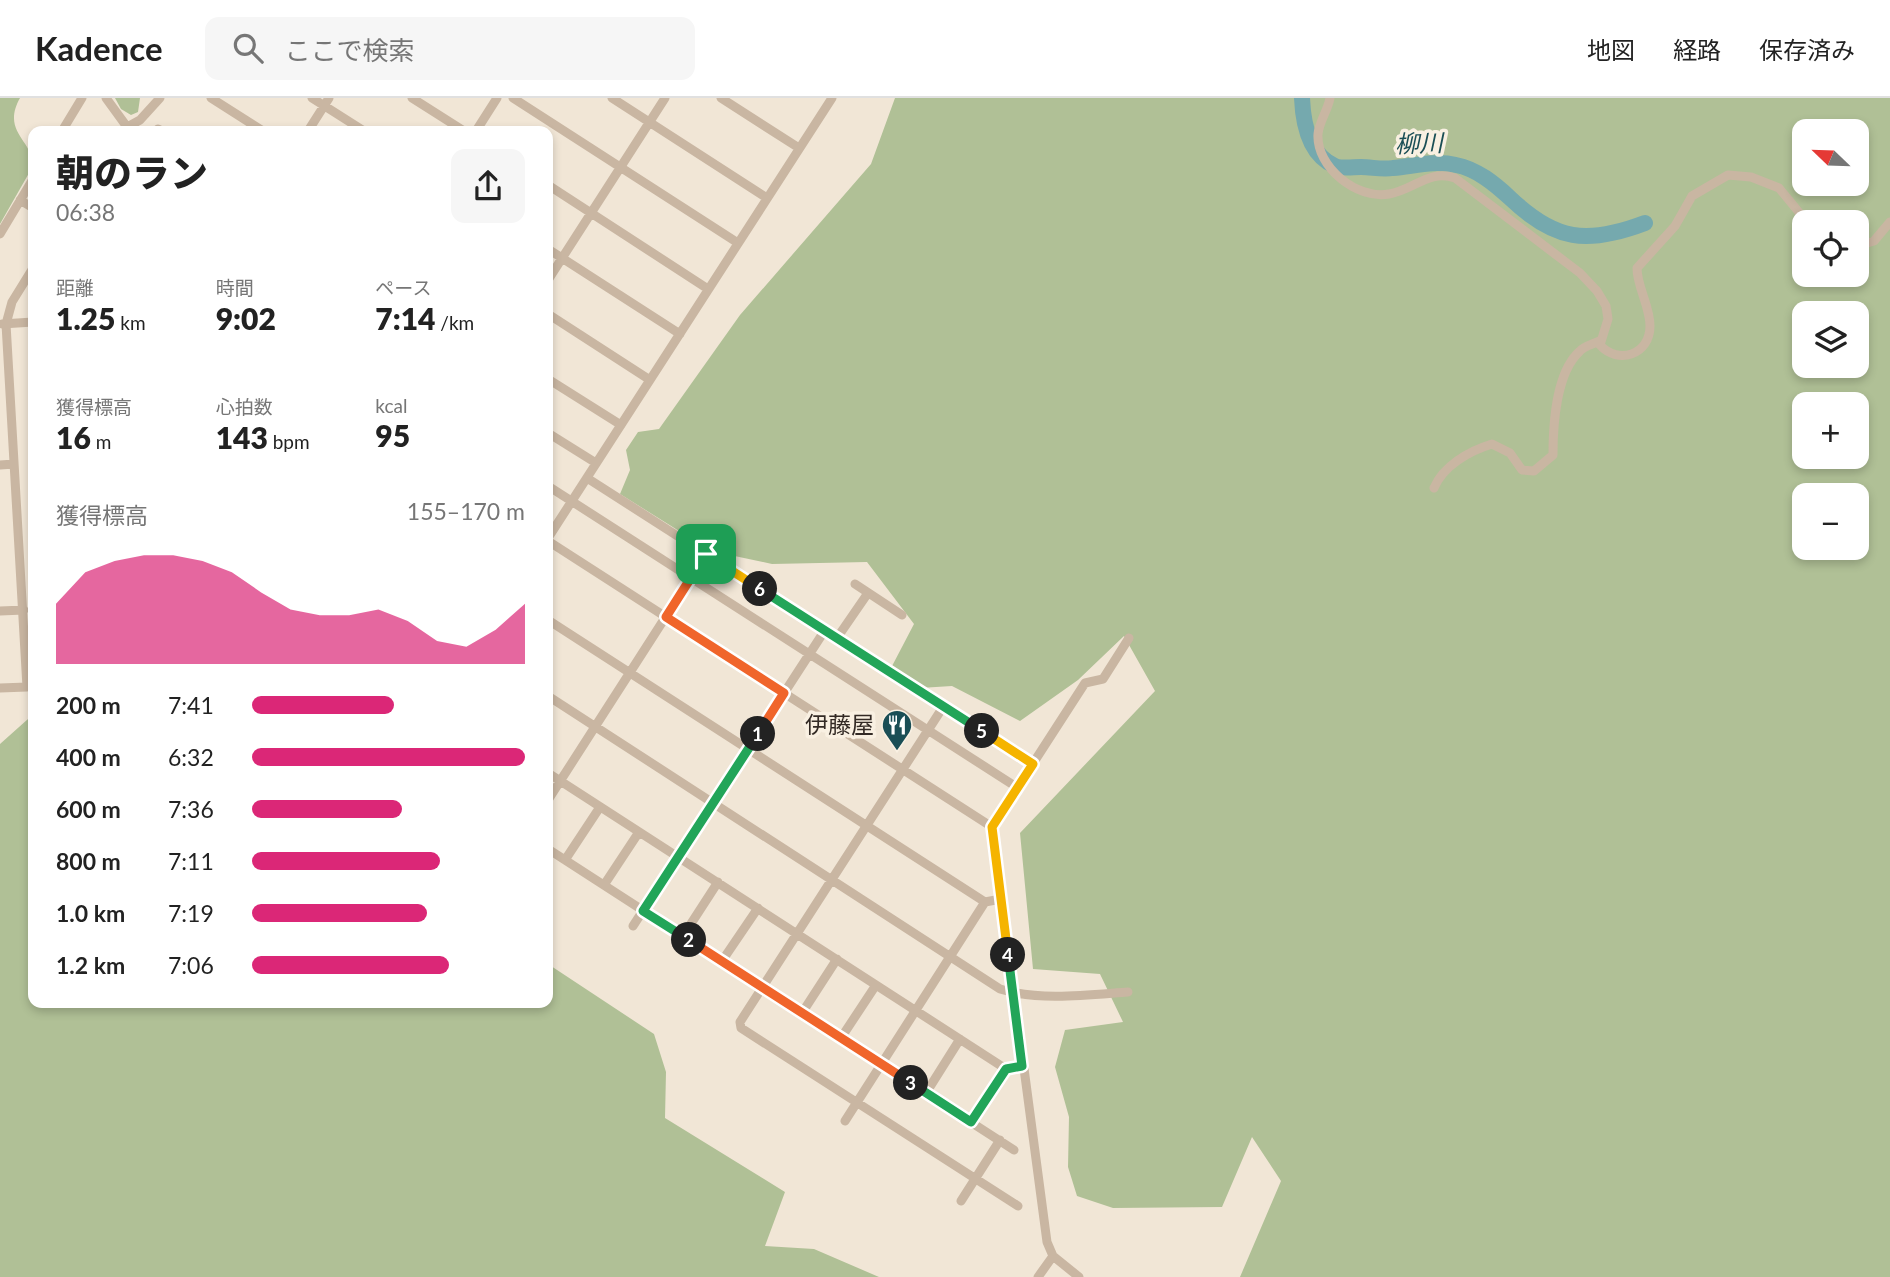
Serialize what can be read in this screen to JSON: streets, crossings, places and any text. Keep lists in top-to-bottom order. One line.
{"water":["柳川"],"places":{"restaurant":["伊藤屋"]},"north":"top left","page":{"header":"Kadence","search":"ここで検索","nav":["地図","経路","保存済み"],"map_buttons":["+","−"],"heading":["朝のラン","06:38"],"stats":[["距離","1.25 km"],["時間","9:02"],["ペース","7:14 /km"],["獲得標高","16 m"],["心拍数","143 bpm"],["kcal","95"]],"chart":["獲得標高","155–170 m"],"pins":["6","5","1","2","4","3"],"list":[{"name":"200 m","note":"7:41"},{"name":"400 m","note":"6:32"},{"name":"600 m","note":"7:36"},{"name":"800 m","note":"7:11"},{"name":"1.0 km","note":"7:19"},{"name":"1.2 km","note":"7:06"}]}}
